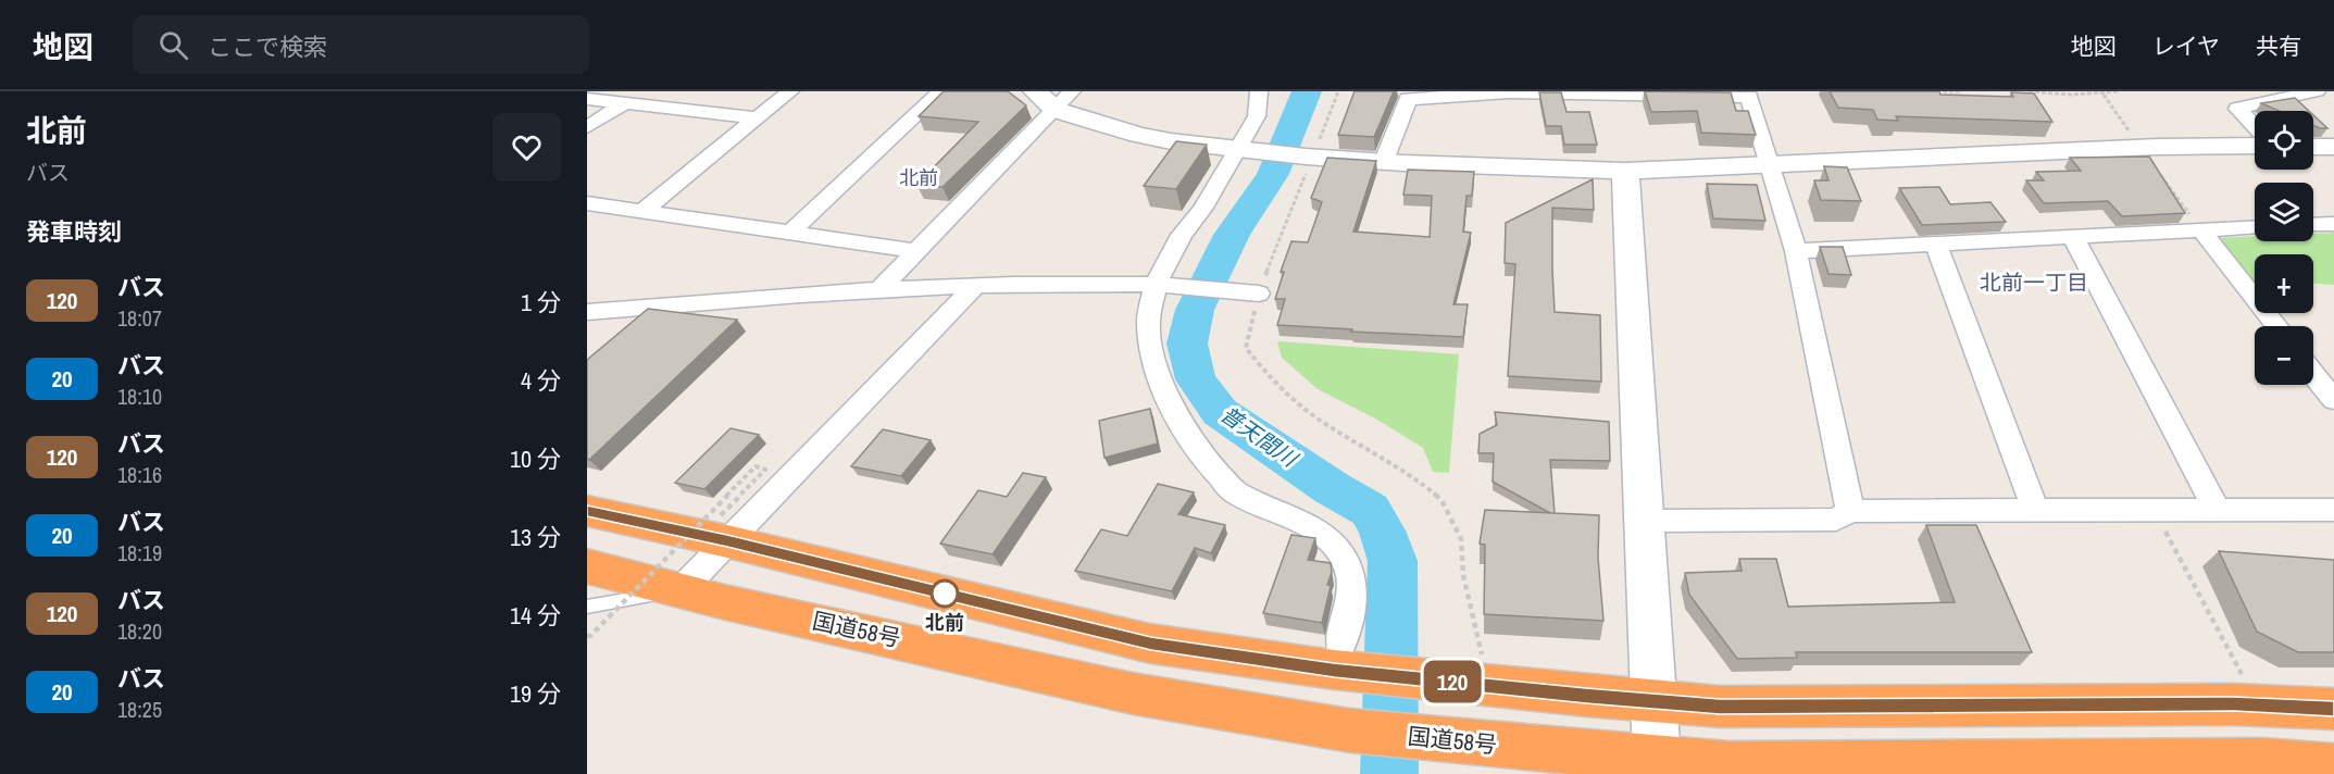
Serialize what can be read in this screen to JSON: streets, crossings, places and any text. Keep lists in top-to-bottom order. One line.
{"streets":{"highway":["国道58号"]},"districts":["北前","北前一丁目"],"water":["普天間川"],"places":["北前"],"lines":["bus line 120"],"page":{"header":"地図","search":"ここで検索","nav":["地図","レイヤ","共有"],"heading":[["北前","バス"],"発車時刻"],"on_map":"120","map_buttons":["+","−"],"list":[{"mark":"120","name":"バス","note":"18:07","value":"1 分"},{"mark":"20","name":"バス","note":"18:10","value":"4 分"},{"mark":"120","name":"バス","note":"18:16","value":"10 分"},{"mark":"20","name":"バス","note":"18:19","value":"13 分"},{"mark":"120","name":"バス","note":"18:20","value":"14 分"},{"mark":"20","name":"バス","note":"18:25","value":"19 分"}]}}
